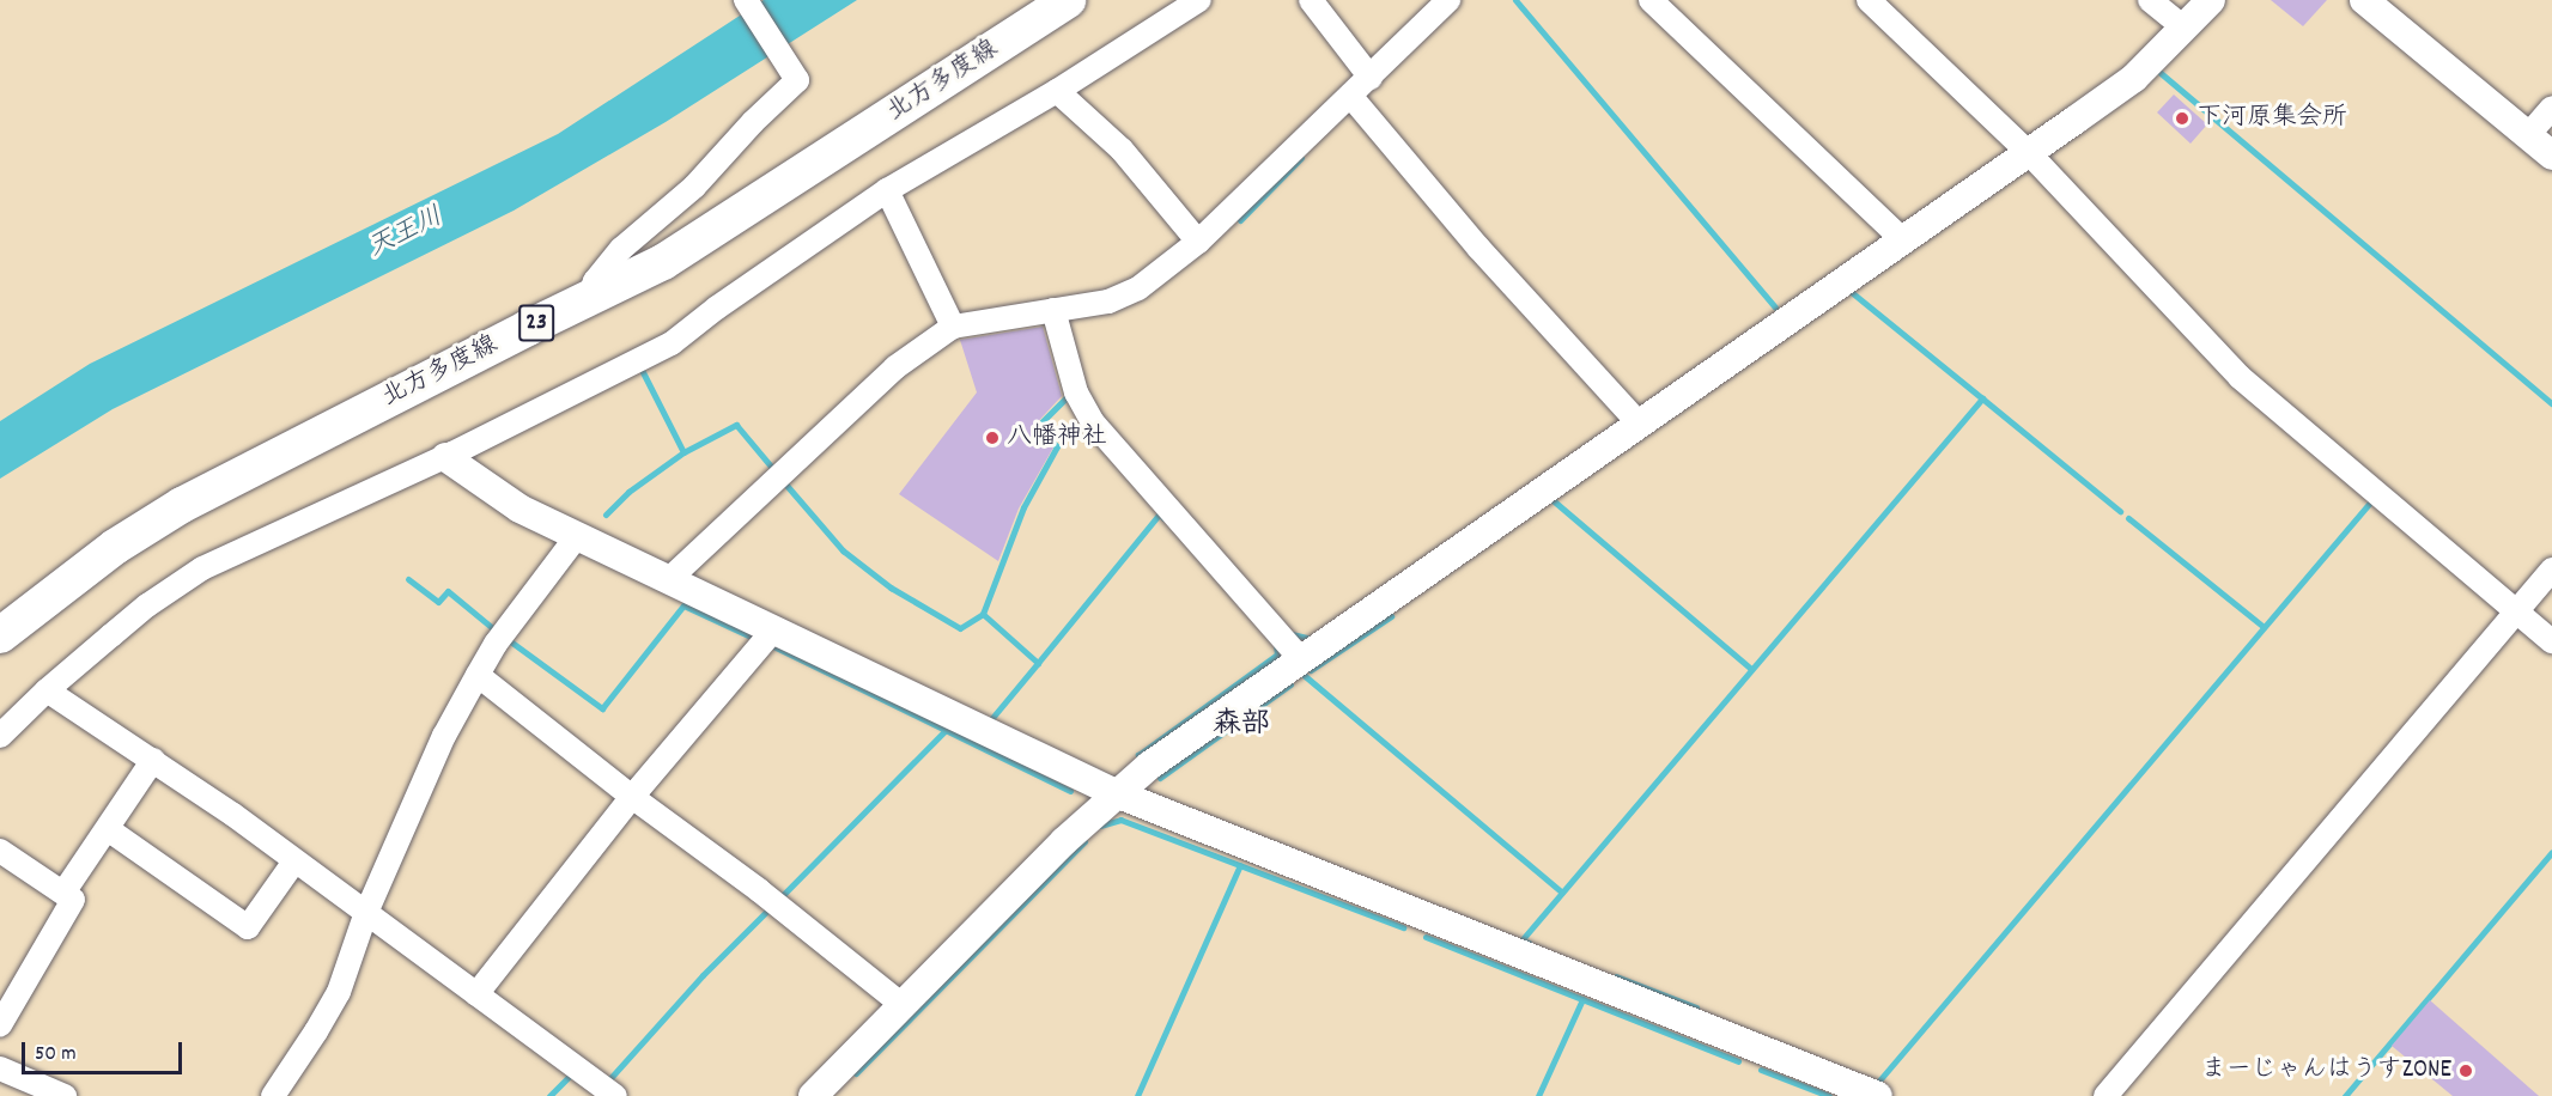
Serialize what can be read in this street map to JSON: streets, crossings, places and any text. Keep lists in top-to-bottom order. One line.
{"streets":{"main road":["北方多度線","23"]},"districts":["森部"],"water":["天王川"],"places":["下河原集会所","八幡神社","まーじゃんはうすZONE"],"scale_bar":"50 m"}
